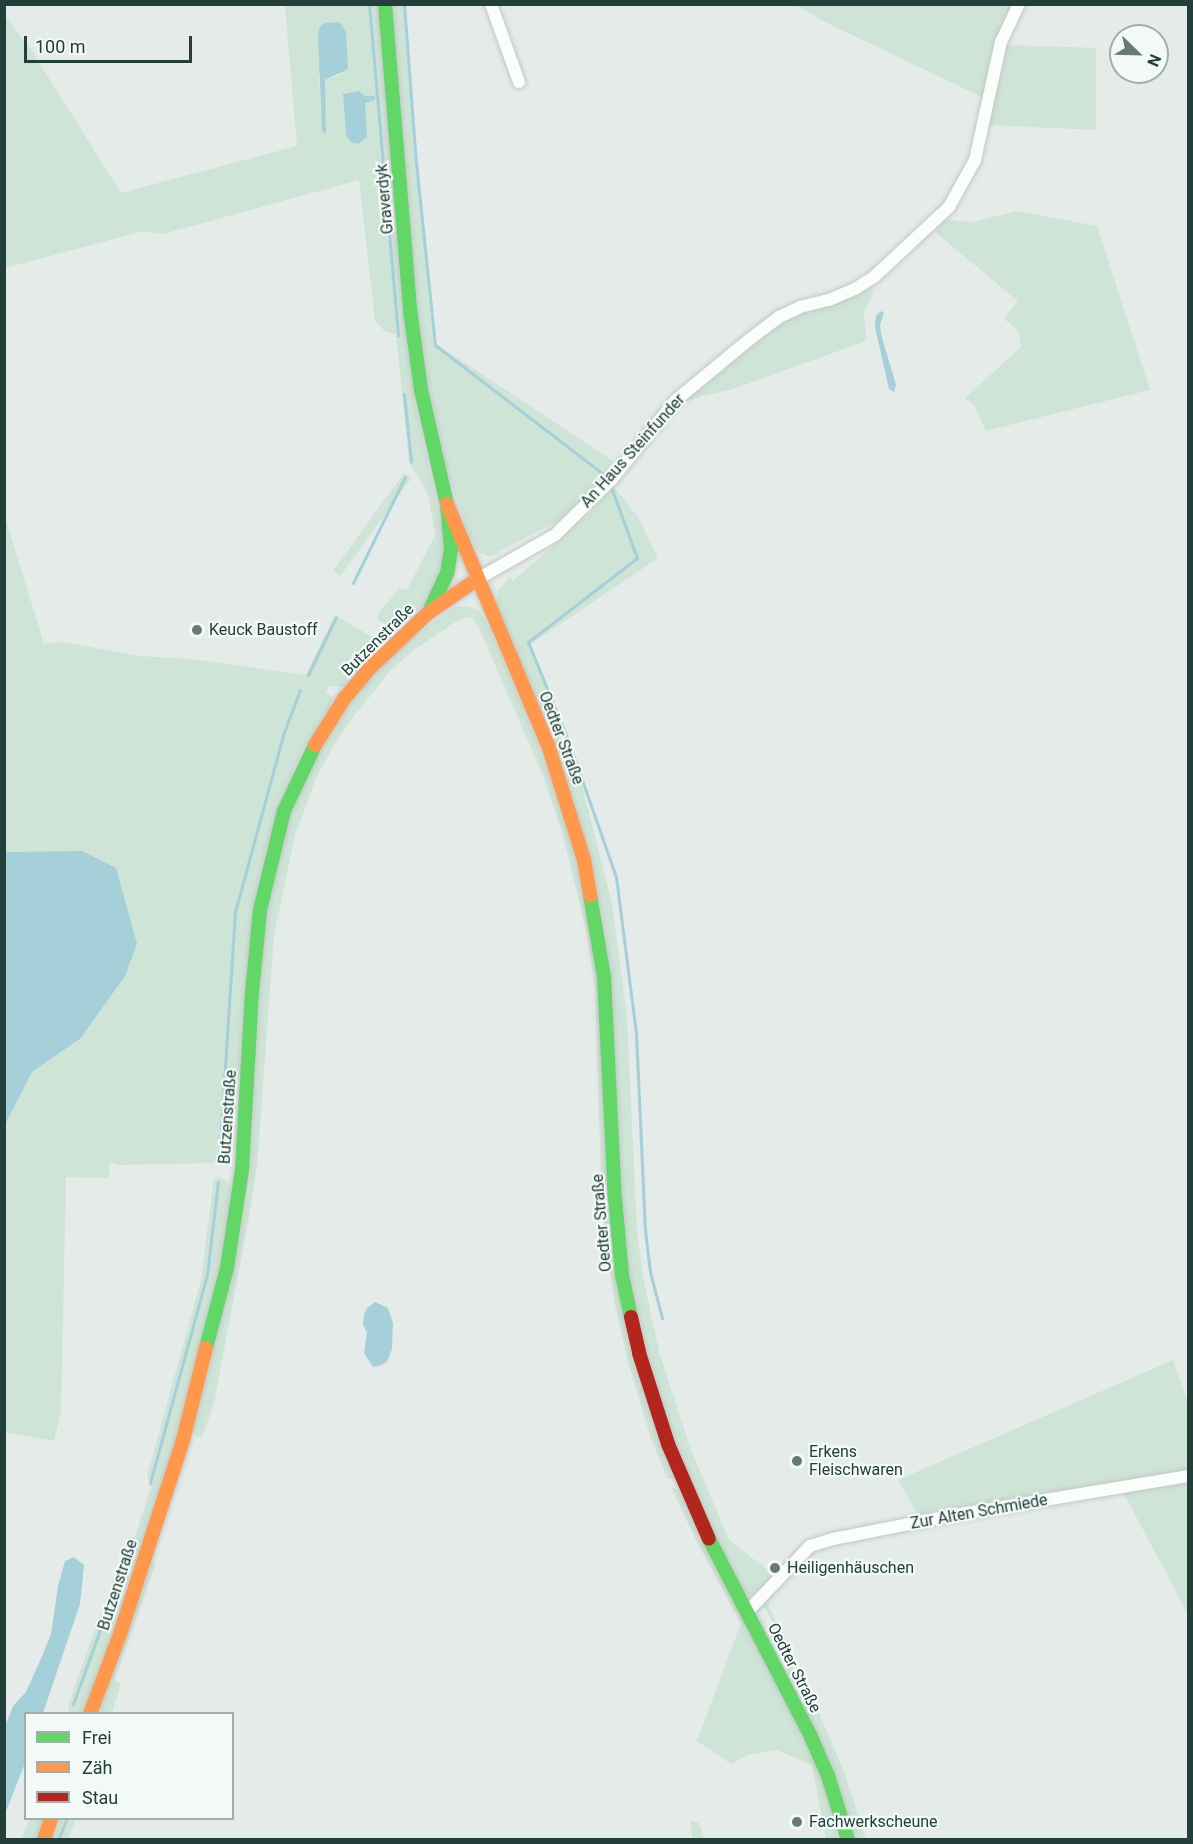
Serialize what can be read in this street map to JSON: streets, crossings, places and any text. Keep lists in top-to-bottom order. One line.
{"streets":{"main road":["Graverdyk","Butzenstraße","Oedter Straße"],"street":["An Haus Steinfunder","Zur Alten Schmiede"]},"crossings":[["An Haus Steinfunder","Butzenstraße"],["An Haus Steinfunder","Oedter Straße"],["Butzenstraße","Oedter Straße"],["Oedter Straße","Zur Alten Schmiede"]],"places":["Keuck Baustoff","Erkens Fleischwaren","Heiligenhäuschen","Fachwerkscheune"],"legend":["Frei","Zäh","Stau"],"scale_bar":"100 m","north":"bottom right"}
